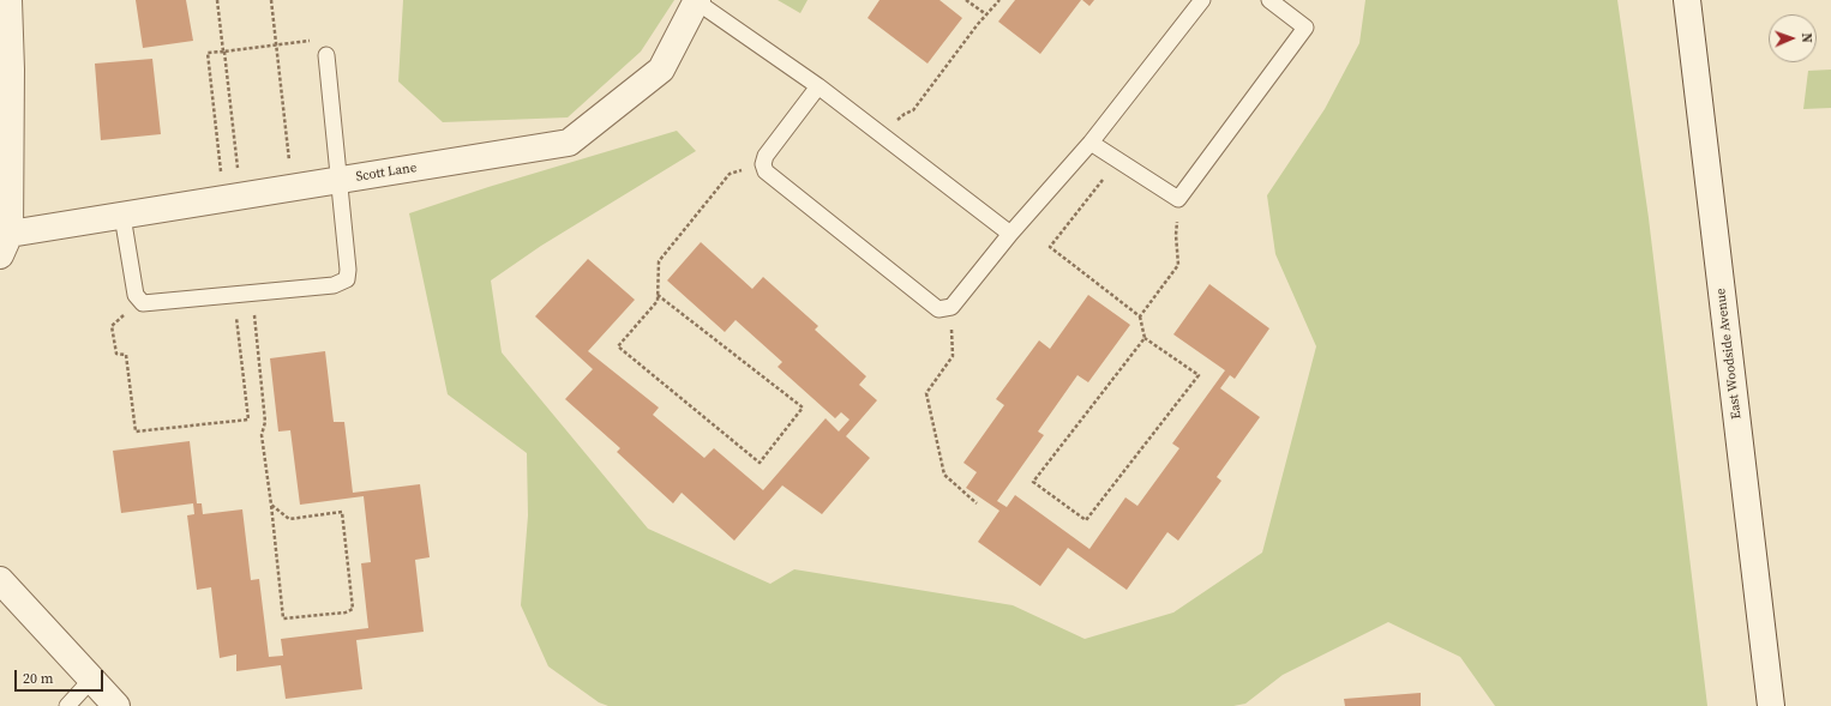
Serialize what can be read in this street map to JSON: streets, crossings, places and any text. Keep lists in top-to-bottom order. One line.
{"streets":{"street":["Scott Lane","East Woodside Avenue"]},"scale_bar":"20 m","north":"right"}
